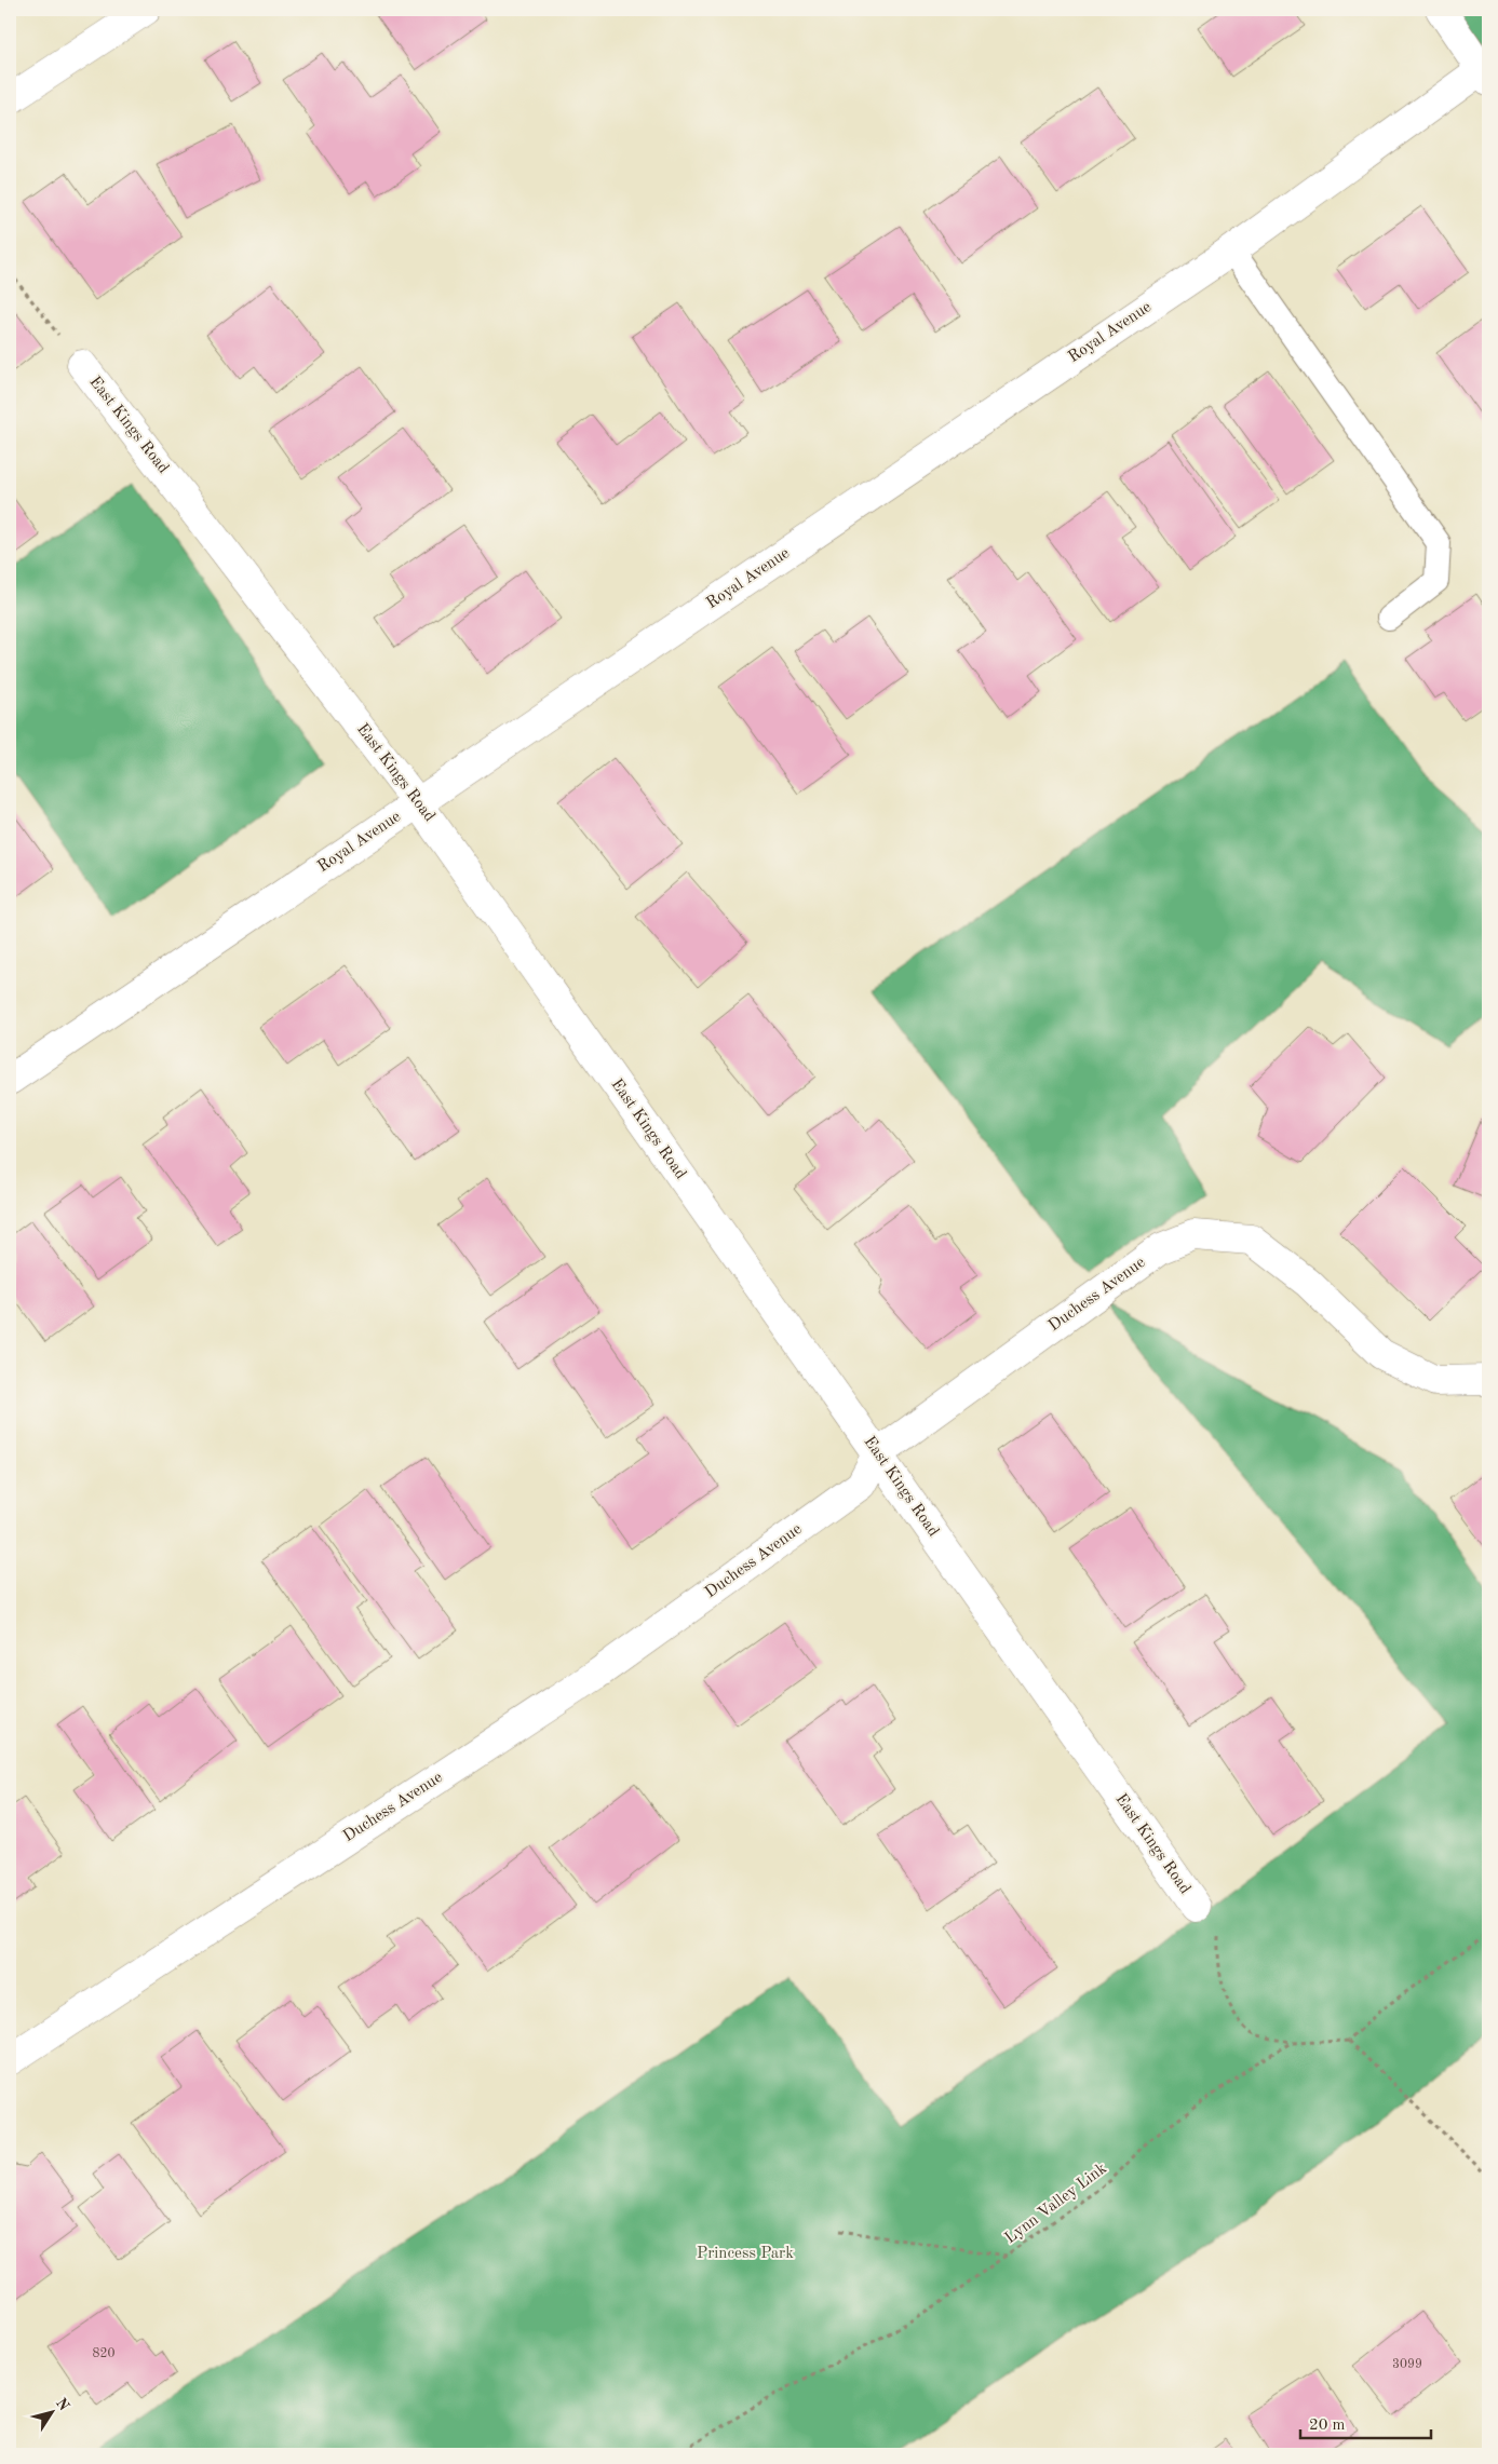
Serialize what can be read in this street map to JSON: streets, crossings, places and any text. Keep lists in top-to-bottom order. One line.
{"streets":{"street":["Royal Avenue","East Kings Road","Duchess Avenue"],"path":["Lynn Valley Link"]},"crossings":[["Royal Avenue","East Kings Road"],["East Kings Road","Duchess Avenue"]],"parks":["Princess Park"],"house_numbers":["820","3099"],"scale_bar":"20 m","north":"top right"}
